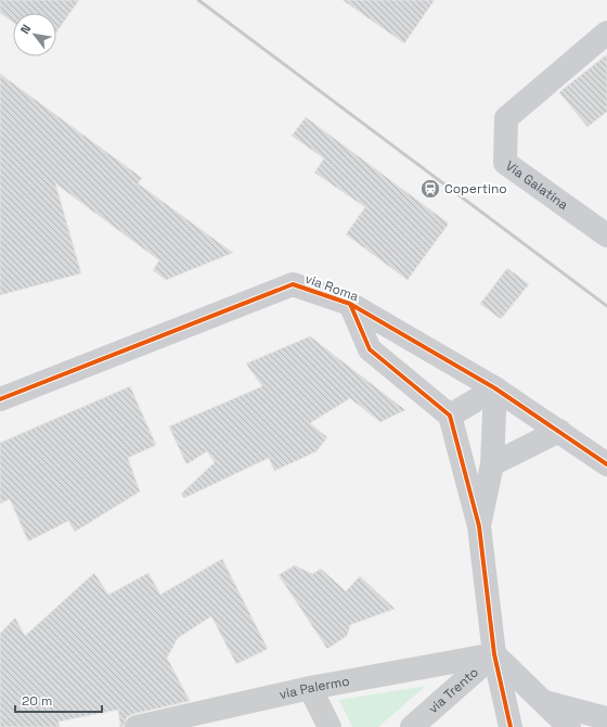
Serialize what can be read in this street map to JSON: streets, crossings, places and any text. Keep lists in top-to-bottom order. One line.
{"streets":{"street":["Via Galatina","via Roma","via Palermo","via Trento"]},"crossings":[["via Palermo","via Trento"]],"places":{"station":["Copertino"]},"scale_bar":"20 m","north":"top left"}
